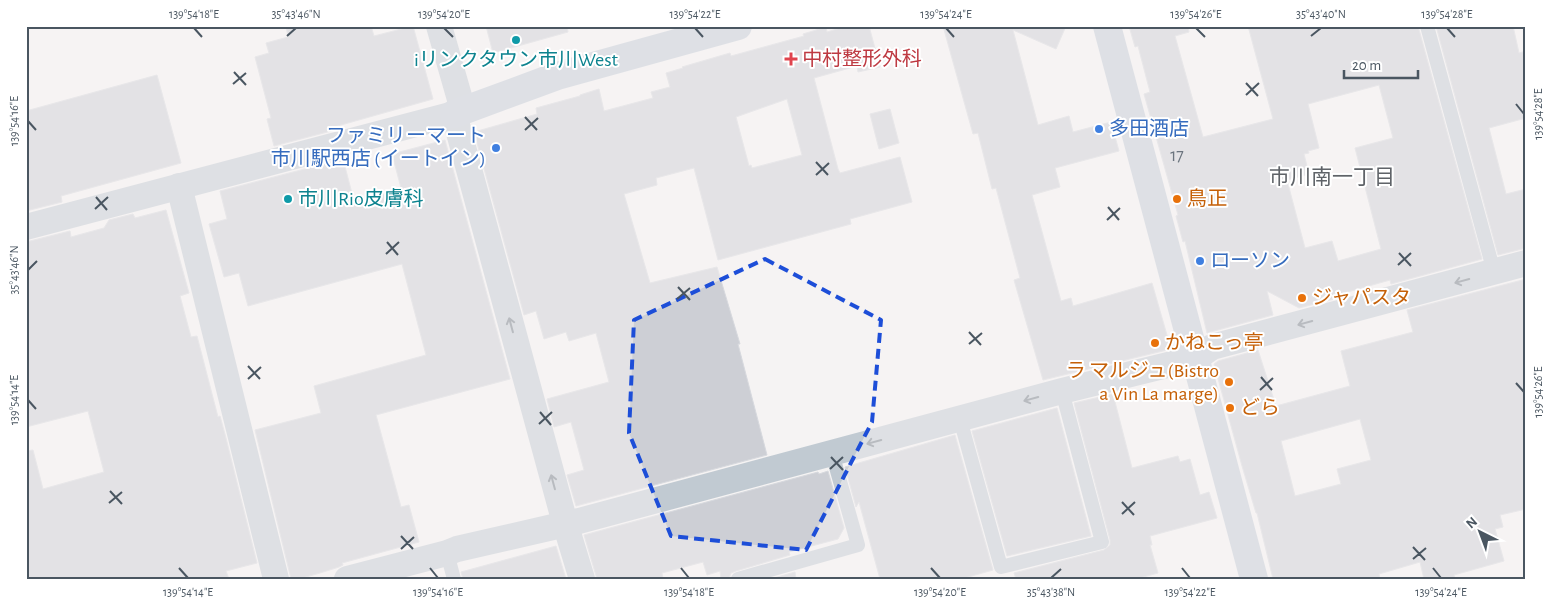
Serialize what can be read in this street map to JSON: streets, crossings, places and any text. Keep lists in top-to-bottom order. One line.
{"districts":["市川南一丁目"],"places":{"other":["iリンクタウン市川West","多田酒店","ファミリーマート 市川駅西店 (イートイン)","市川Rio皮膚科","鳥正","ローソン","ジャパスタ","かねこっ亭","ラ マルジュ(Bistro a Vin La marge)","どら"],"health":["中村整形外科"]},"house_numbers":["17"],"scale_bar":"20 m","north":"top left","coordinates":["139°54'18\"E","35°43'46\"N","139°54'20\"E","139°54'22\"E","139°54'24\"E","139°54'26\"E","35°43'40\"N","139°54'28\"E","139°54'16\"E","139°54'14\"E","35°43'38\"N"]}
